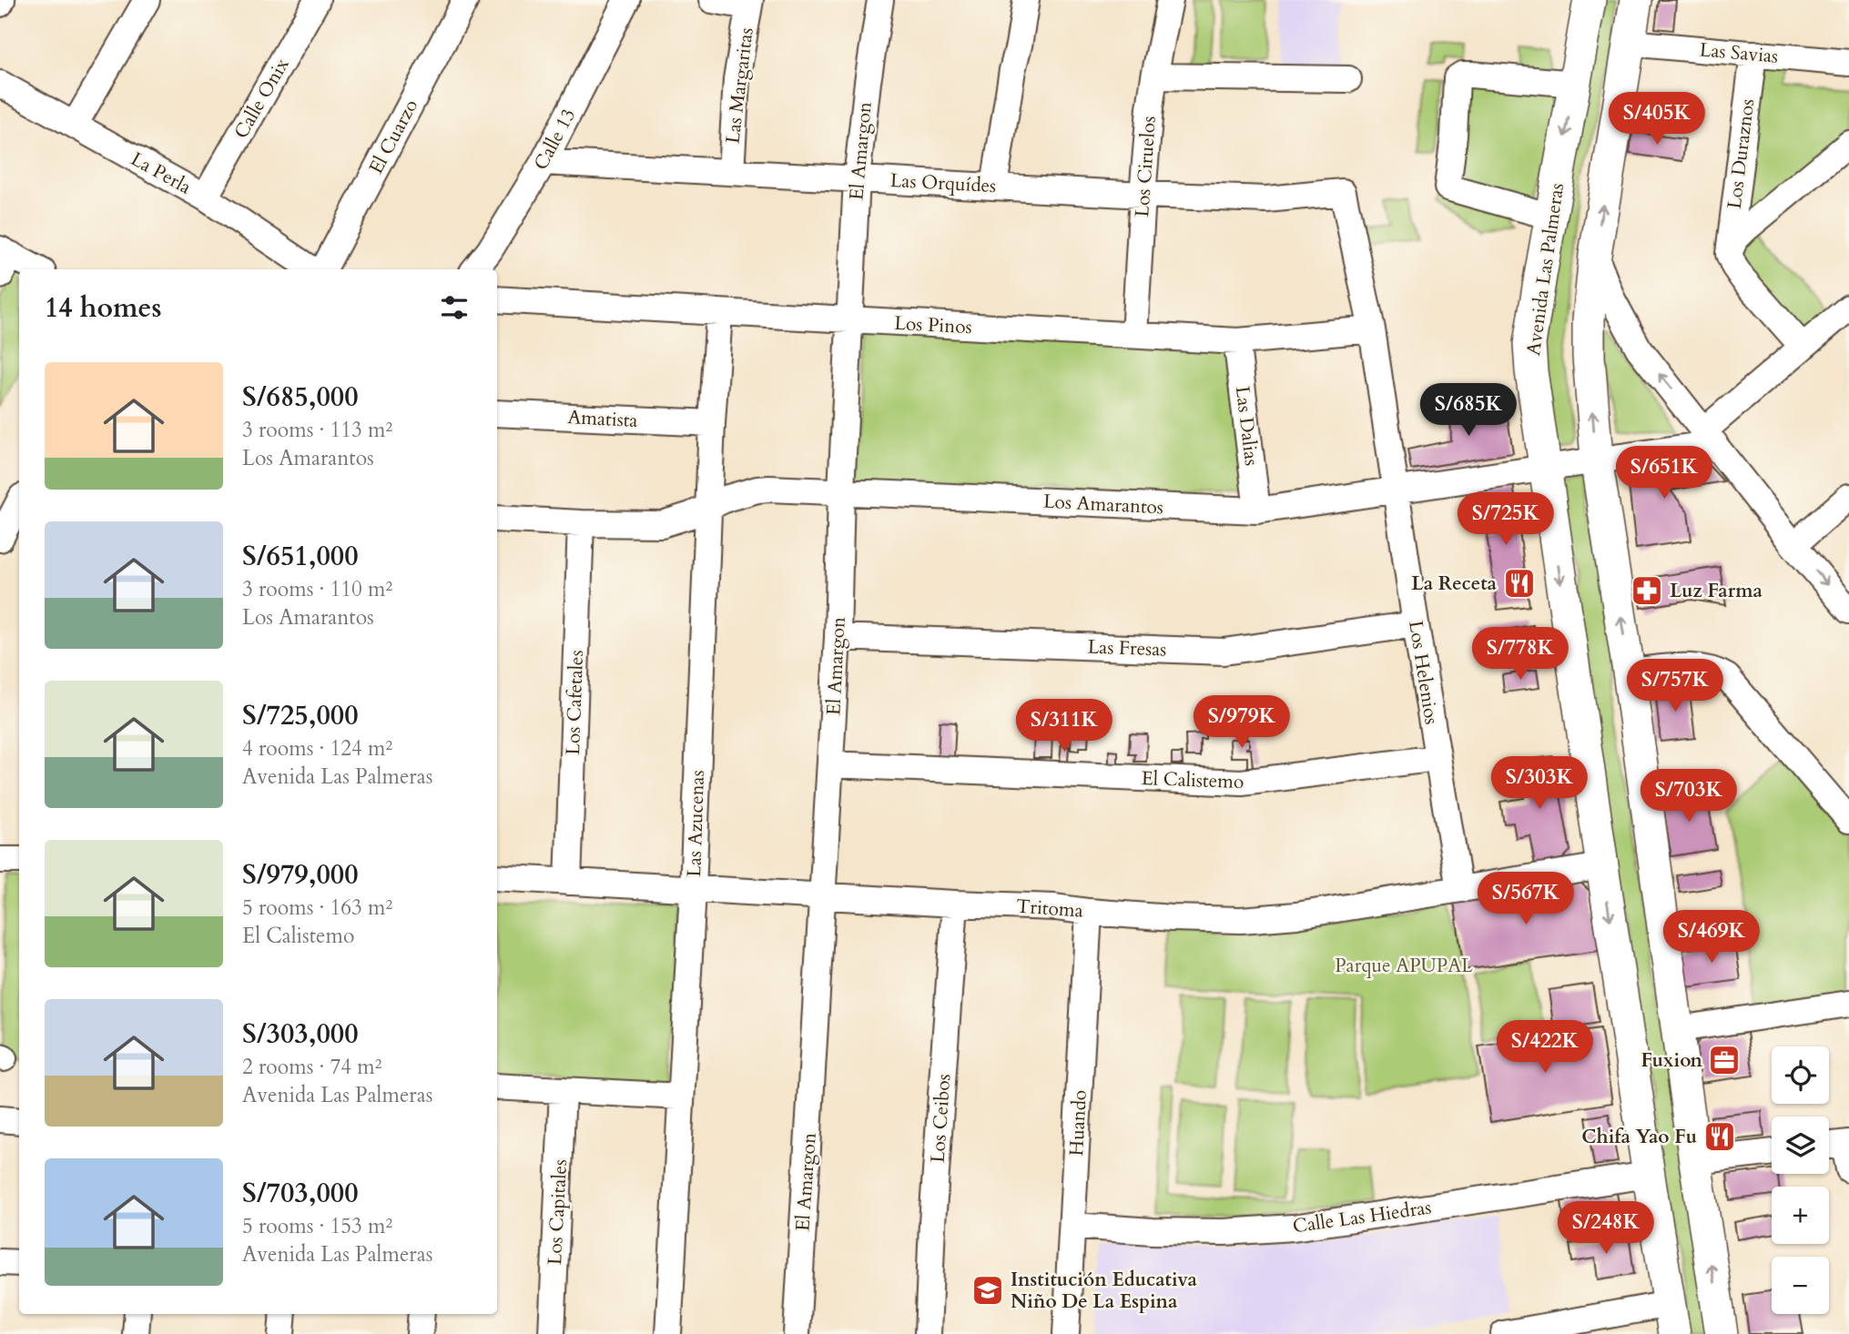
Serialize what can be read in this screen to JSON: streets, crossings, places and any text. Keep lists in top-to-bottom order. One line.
{"streets":{"main road":["Avenida Las Palmeras"],"street":["Las Savias","Las Margaritas","Calle Onix","El Cuarzo","Calle 13","El Amargon","Los Duraznos","Los Ciruelos","La Perla","Las Orquídes","Los Pinos","Amatista","Las Dalias","Los Amarantos","Las Fresas","Los Helenios","Los Cafetales","El Calistemo","Las Azucenas","Tritoma","Los Ceibos","Huando","Los Capitales","Calle Las Hiedras"]},"crossings":[["Las Savias","Los Duraznos"],["Las Margaritas","Las Orquídes"],["Calle Onix","La Perla"],["Calle 13","Las Orquídes"],["El Amargon","Las Orquídes"],["El Amargon","Los Pinos"],["El Amargon","Los Amarantos"],["El Amargon","Las Fresas"],["El Amargon","El Calistemo"],["El Amargon","Tritoma"],["Los Ciruelos","Las Orquídes"],["Los Ciruelos","Los Pinos"],["Las Orquídes","Los Helenios"],["Avenida Las Palmeras","Los Amarantos"],["Avenida Las Palmeras","Tritoma"],["Avenida Las Palmeras","Calle Las Hiedras"],["Los Pinos","Las Dalias"],["Los Pinos","Los Helenios"],["Los Pinos","Las Azucenas"],["Amatista","Las Azucenas"],["Las Dalias","Los Amarantos"],["Los Amarantos","Los Helenios"],["Los Amarantos","Los Cafetales"],["Los Amarantos","Las Azucenas"],["Las Fresas","Los Helenios"],["Los Helenios","El Calistemo"],["Los Helenios","Tritoma"],["Los Cafetales","Tritoma"],["Las Azucenas","Tritoma"],["Tritoma","Los Ceibos"],["Tritoma","Huando"],["Huando","Calle Las Hiedras"]],"parks":["Parque APUPAL"],"places":{"restaurant":["La Receta","Chifa Yao Fu"],"pharmacy":["Luz Farma"],"office":["Fuxion"],"school or university":["Institución Educativa Niño De La Espina"]},"page":{"price":["S/405K","S/685K","S/651K","S/725K","S/778K","S/757K","S/979K","S/311K","S/303K","S/703K","S/567K","S/469K","S/422K","S/248K"],"heading":"14 homes","list":[{"name":"S/685,000","note":"3 rooms · 113 m² · Los Amarantos"},{"name":"S/651,000","note":"3 rooms · 110 m² · Los Amarantos"},{"name":"S/725,000","note":"4 rooms · 124 m² · Avenida Las Palmeras"},{"name":"S/979,000","note":"5 rooms · 163 m² · El Calistemo"},{"name":"S/303,000","note":"2 rooms · 74 m² · Avenida Las Palmeras"},{"name":"S/703,000","note":"5 rooms · 153 m² · Avenida Las Palmeras"}],"map_buttons":["+","−"]}}
